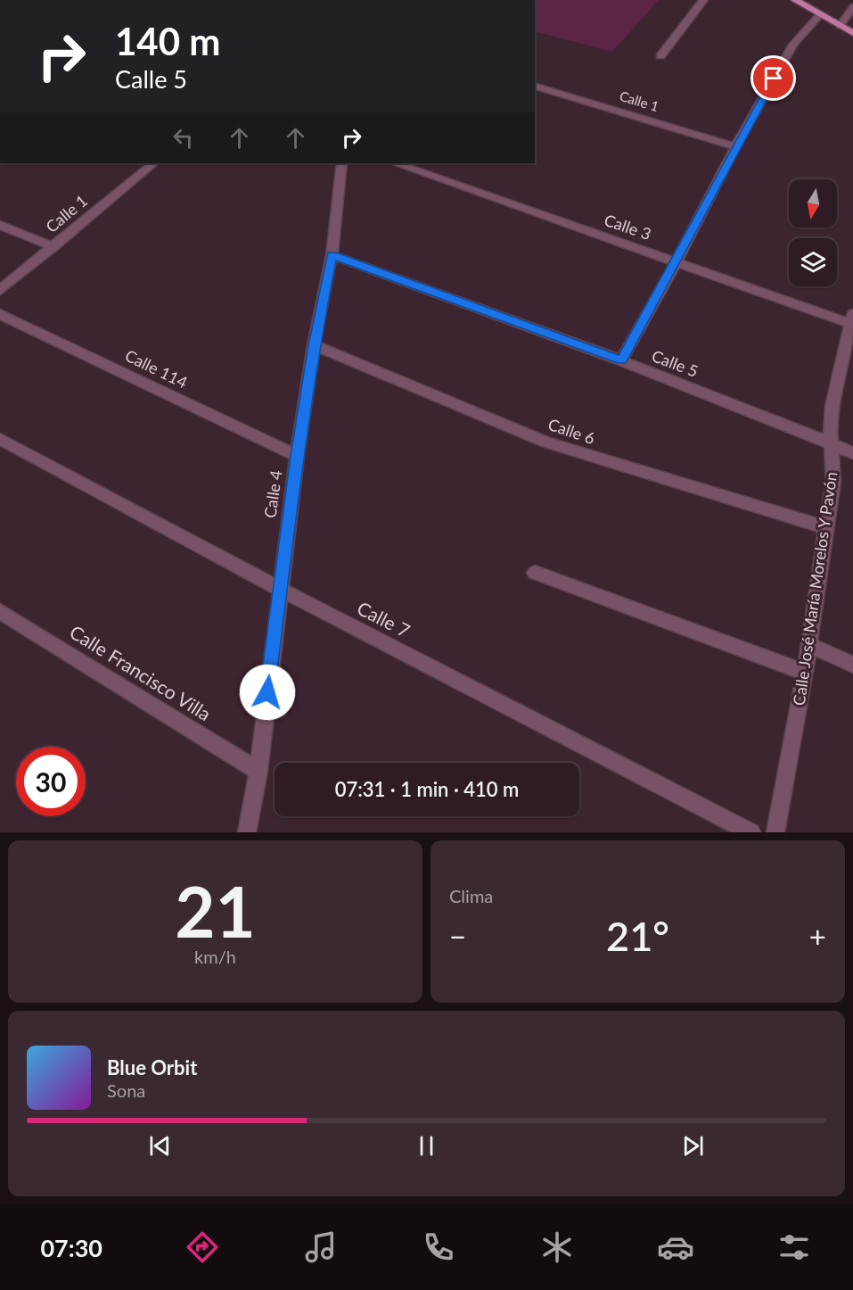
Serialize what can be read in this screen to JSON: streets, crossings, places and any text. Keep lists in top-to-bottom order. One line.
{"streets":{"street":["Calle 1","Calle 3","Calle 5","Calle 114","Calle 6","Calle 4","Calle José María Morelos Y Pavón","Calle 7","Calle Francisco Villa"]},"crossings":[["Calle 3","Calle José María Morelos Y Pavón"],["Calle 5","Calle 4"],["Calle 5","Calle José María Morelos Y Pavón"],["Calle 114","Calle 4"],["Calle 6","Calle 4"],["Calle 6","Calle José María Morelos Y Pavón"],["Calle 4","Calle 7"],["Calle 4","Calle Francisco Villa"]],"north":"bottom","page":{"turn":["140 m","Calle 5"],"limit":"30","trip":"07:31 · 1 min · 410 m","tile":[["21","km/h"],"Clima"],"heat":["−","21°","+"],"song":["Blue Orbit","Sona"],"tabs":"07:30"}}
